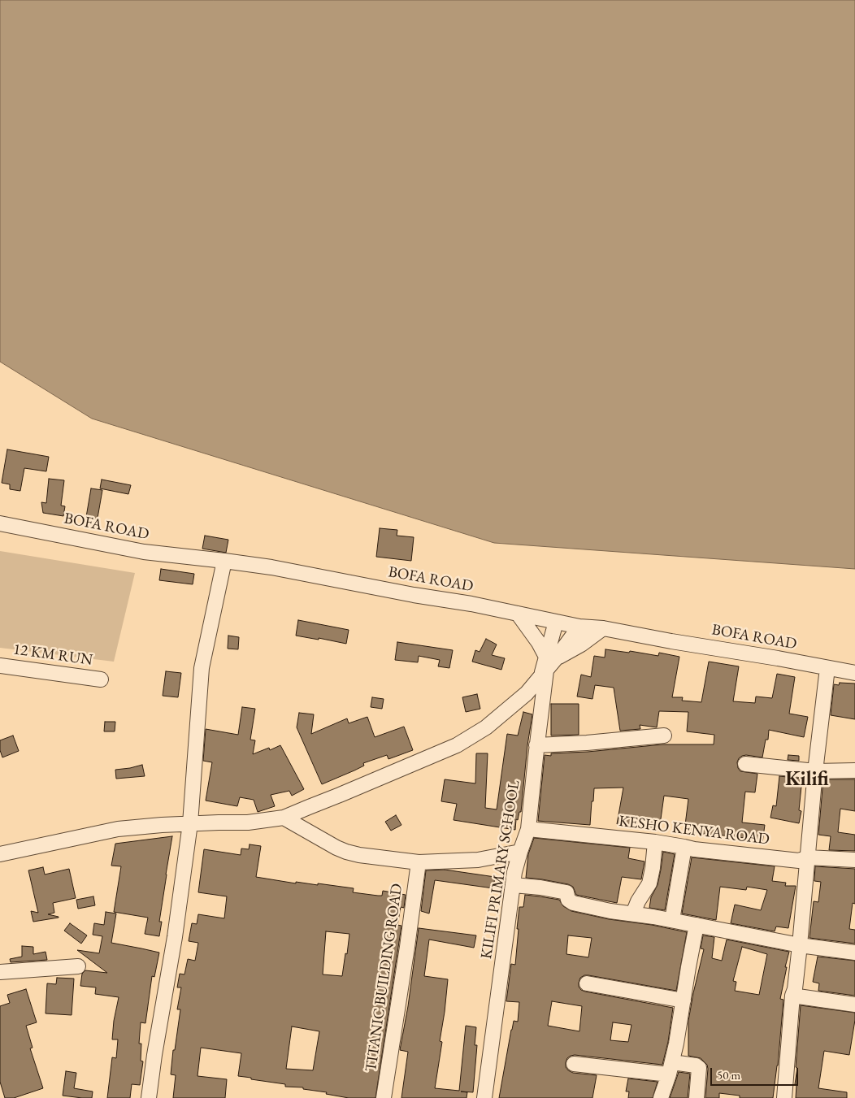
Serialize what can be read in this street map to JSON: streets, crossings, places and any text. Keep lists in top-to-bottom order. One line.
{"streets":{"street":["BOFA ROAD","12 KM RUN","KESHO KENYA ROAD","KILIFI PRIMARY SCHOOL","TITANIC BUILDING ROAD"]},"crossings":[["BOFA ROAD","KILIFI PRIMARY SCHOOL"],["KESHO KENYA ROAD","KILIFI PRIMARY SCHOOL"]],"districts":["Kilifi"],"scale_bar":"50 m"}
